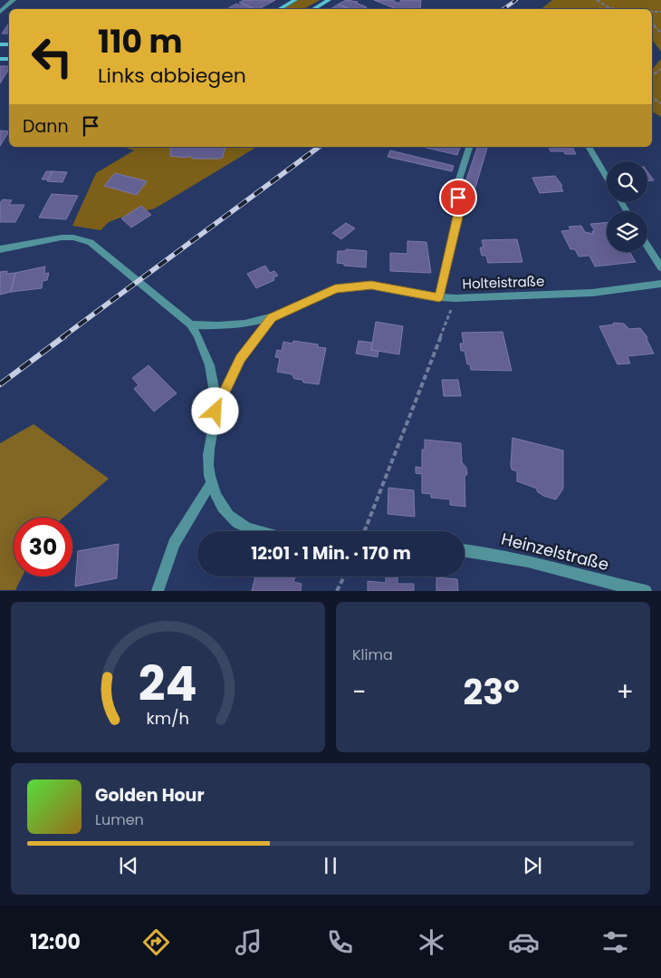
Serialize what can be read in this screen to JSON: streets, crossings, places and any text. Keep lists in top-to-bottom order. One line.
{"streets":{"street":["Holteistraße","Heinzelstraße"]},"page":{"turn":["110 m","Links abbiegen"],"then":"Dann","limit":"30","trip":"12:01 · 1 Min. · 170 m","tile":"Klima","heat":["−","23°","+"],"song":["Golden Hour","Lumen"],"tabs":"12:00","gauge":["24","km/h"]}}
